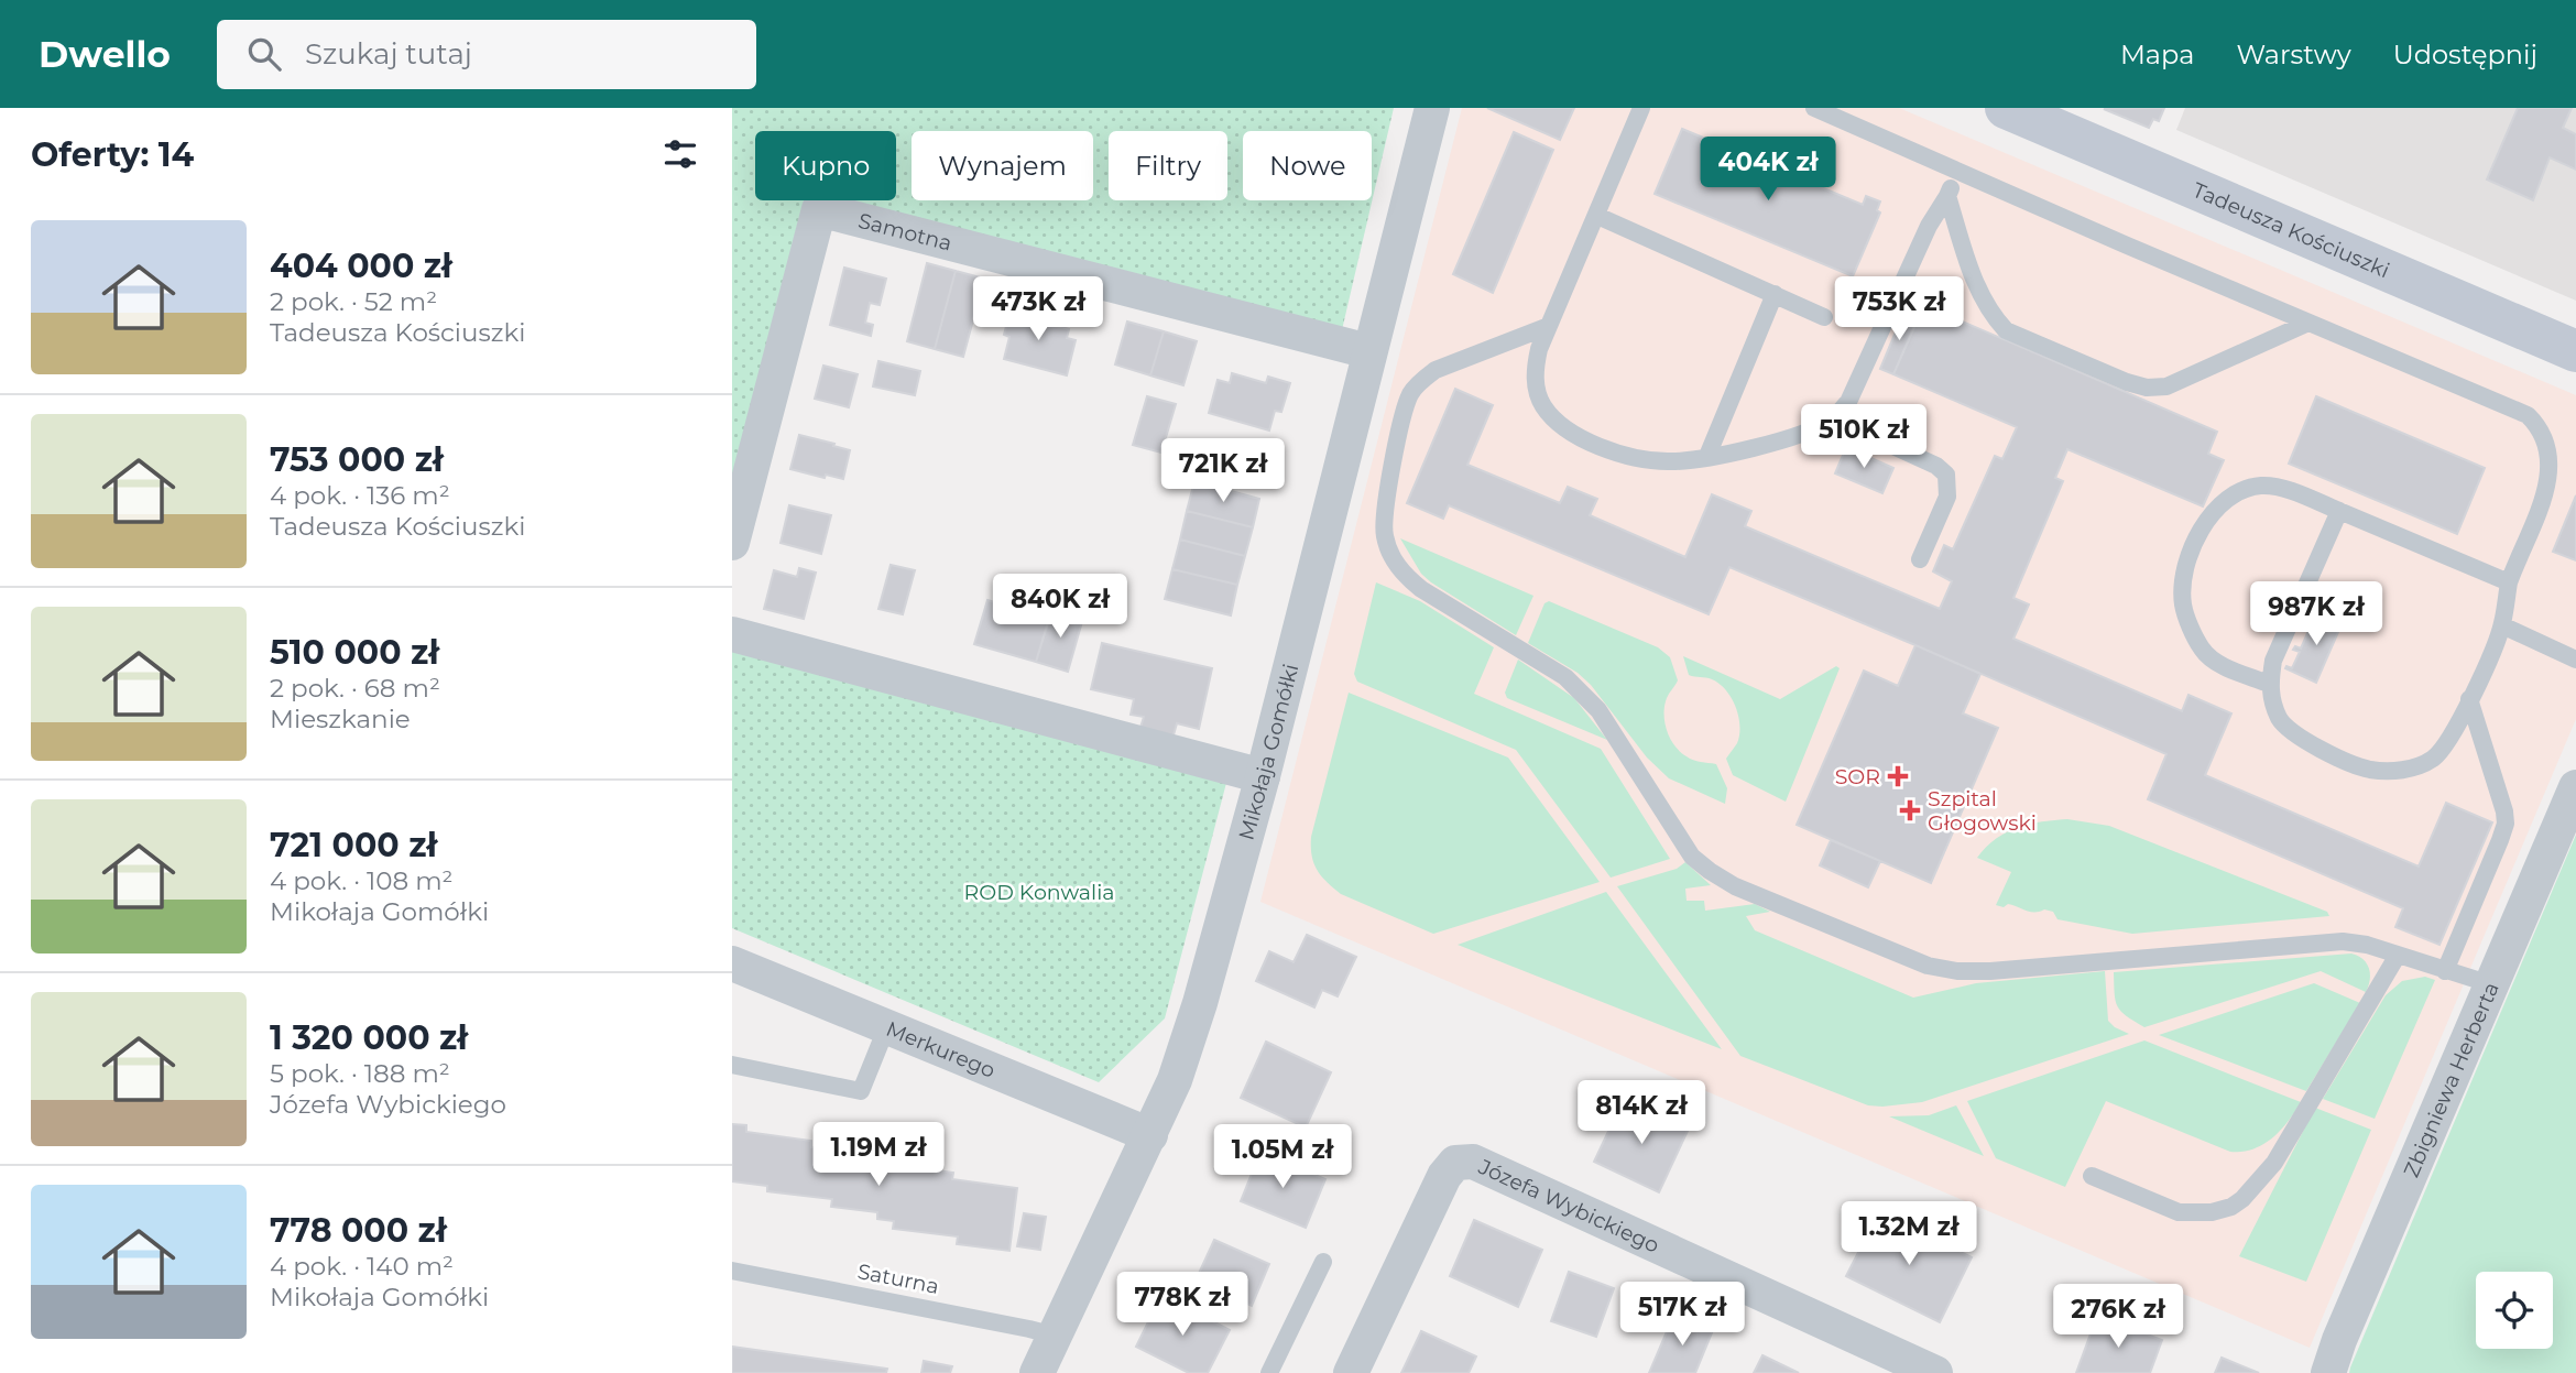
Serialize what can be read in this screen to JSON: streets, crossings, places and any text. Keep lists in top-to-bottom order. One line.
{"streets":{"street":["Tadeusza Kościuszki","Samotna","Mikołaja Gomółki","Merkurego","Zbigniewa Herberta","Józefa Wybickiego"],"lane":["Saturna"]},"crossings":[["Samotna","Mikołaja Gomółki"],["Mikołaja Gomółki","Merkurego"],["Mikołaja Gomółki","Saturna"]],"parks":["ROD Konwalia"],"places":{"health":["SOR","Szpital Głogowski"]},"page":{"header":"Dwello","search":"Szukaj tutaj","nav":["Mapa","Warstwy","Udostępnij"],"heading":"Oferty: 14","chip":["Kupno","Wynajem","Filtry","Nowe"],"price":["404K zł","473K zł","753K zł","510K zł","721K zł","840K zł","987K zł","814K zł","1.19M zł","1.05M zł","1.32M zł","778K zł","517K zł","276K zł"],"list":[{"name":"404 000 zł","note":"2 pok. · 52 m² · Tadeusza Kościuszki"},{"name":"753 000 zł","note":"4 pok. · 136 m² · Tadeusza Kościuszki"},{"name":"510 000 zł","note":"2 pok. · 68 m² · Mieszkanie"},{"name":"721 000 zł","note":"4 pok. · 108 m² · Mikołaja Gomółki"},{"name":"1 320 000 zł","note":"5 pok. · 188 m² · Józefa Wybickiego"},{"name":"778 000 zł","note":"4 pok. · 140 m² · Mikołaja Gomółki"}]}}
